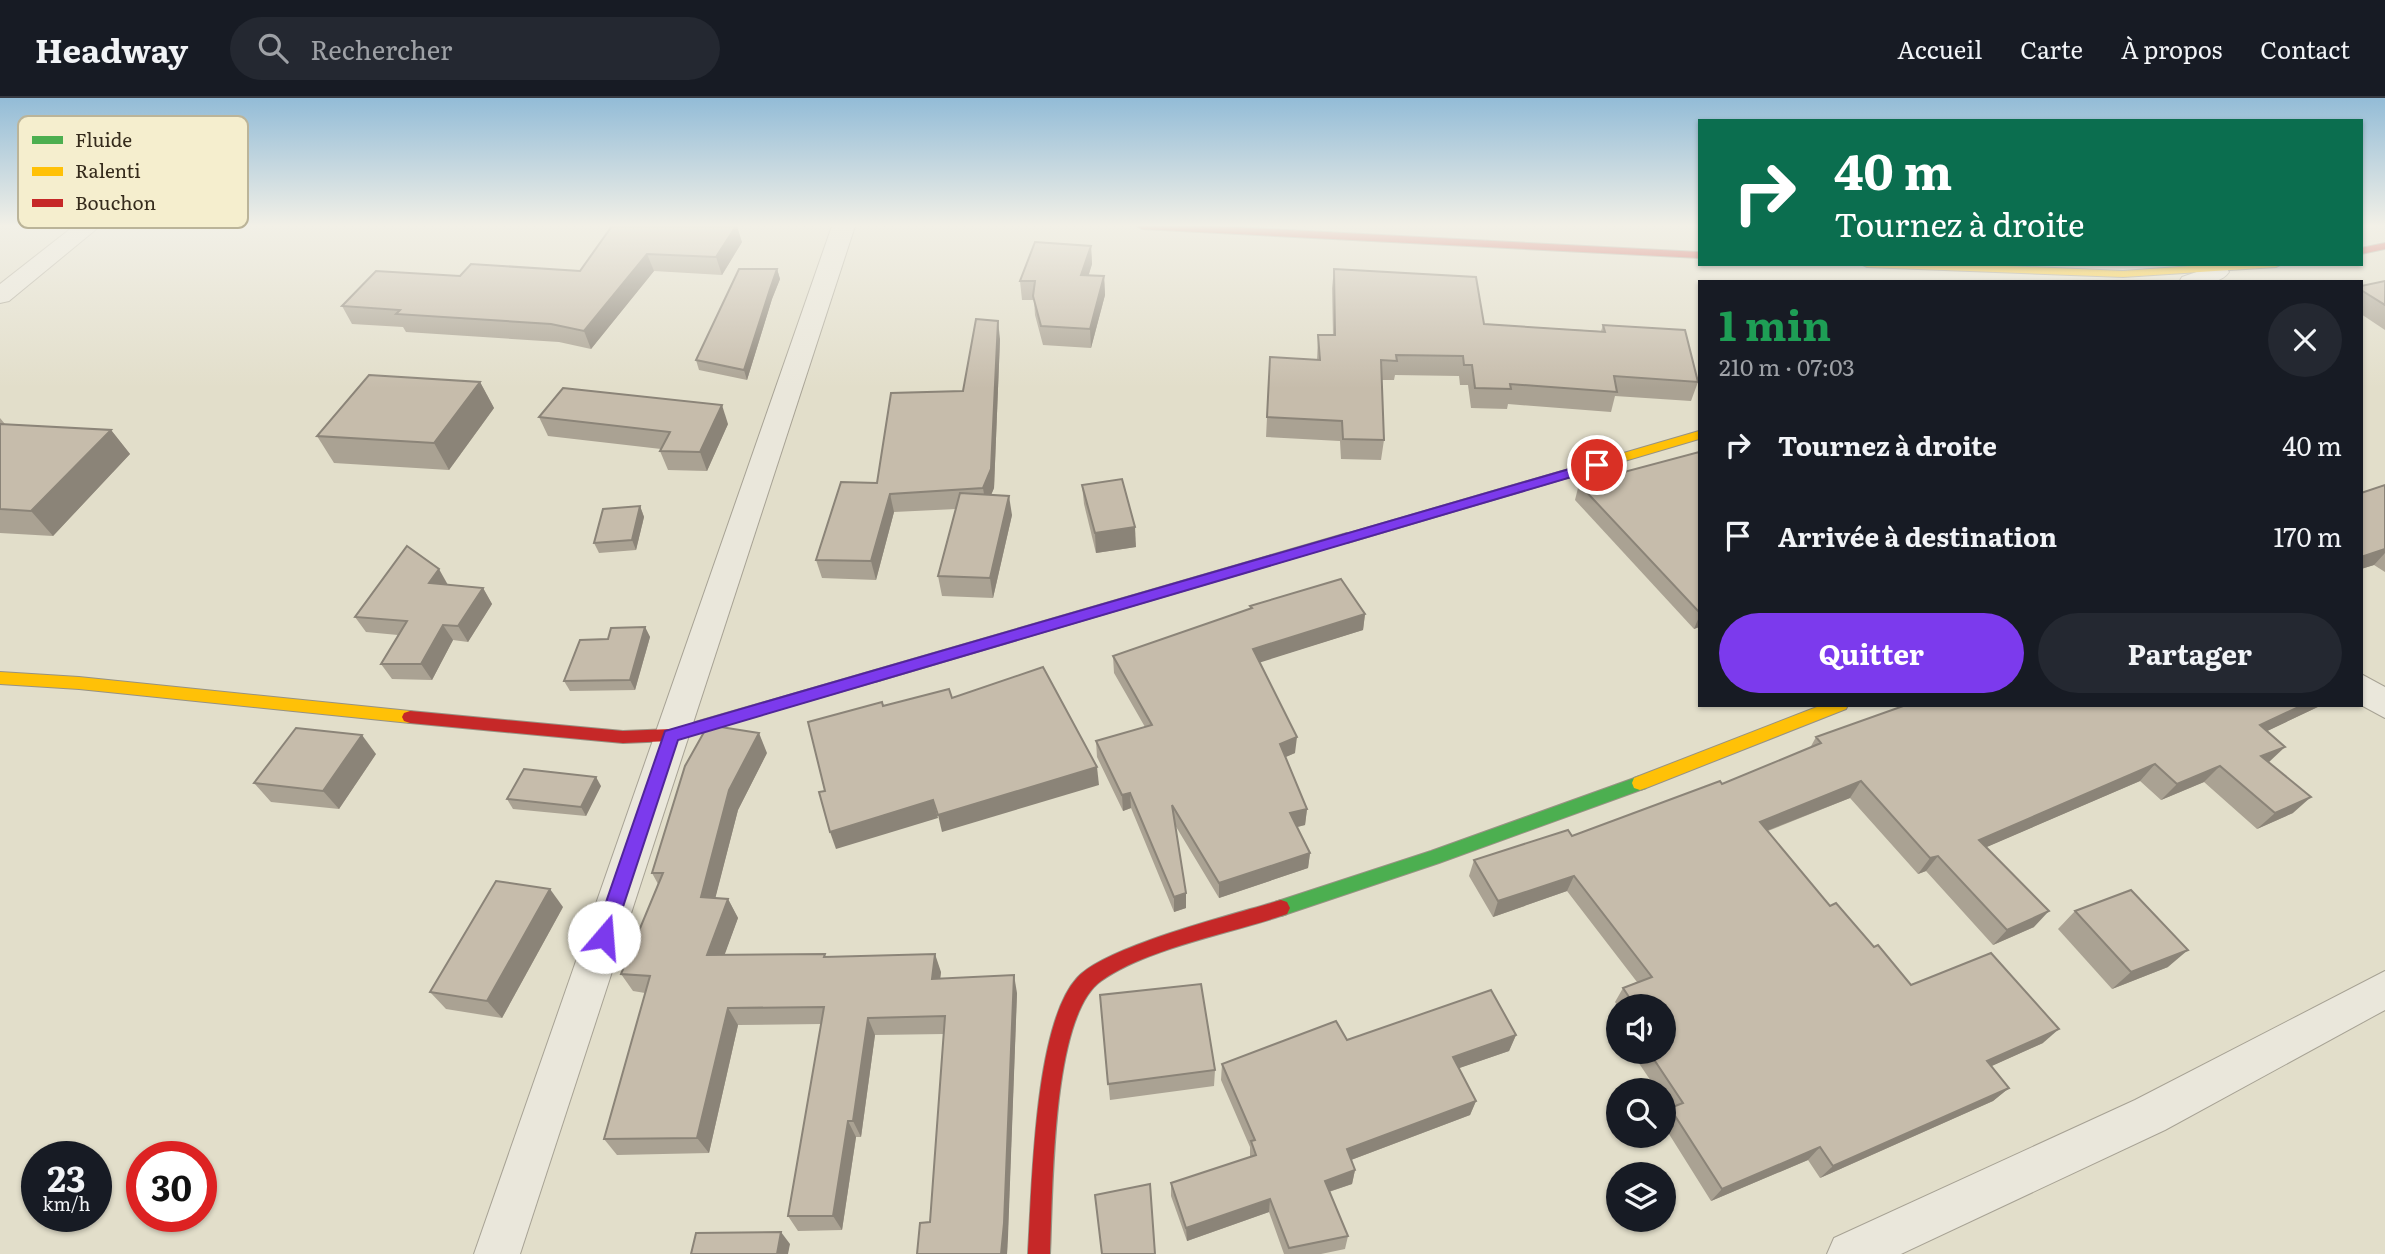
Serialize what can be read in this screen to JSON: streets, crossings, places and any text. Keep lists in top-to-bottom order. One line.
{"legend":["Fluide","Ralenti","Bouchon"],"page":{"header":"Headway","search":"Rechercher","nav":["Accueil","Carte","À propos","Contact"],"turn":["40 m","Tournez à droite"],"heading":["1 min","210 m · 07:03"],"list":[{"name":"Tournez à droite","value":"40 m"},{"name":"Arrivée à destination","value":"170 m"}],"buttons":["Quitter","Partager"],"speed":"23 km/h","limit":"30"}}
